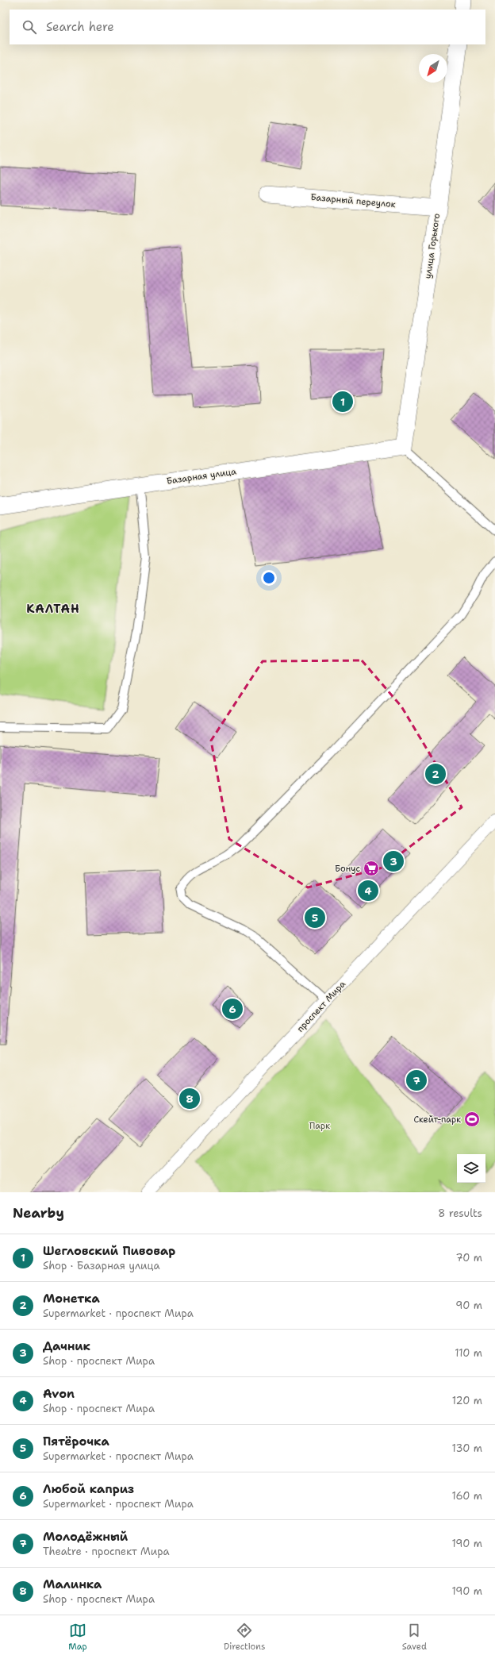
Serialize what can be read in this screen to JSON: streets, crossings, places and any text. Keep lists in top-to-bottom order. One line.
{"streets":{"street":["Базарный переулок","улица Горького","Базарная улица","проспект Мира"]},"crossings":[["Базарный переулок","улица Горького"],["улица Горького","Базарная улица"]],"districts":["КАЛТАН"],"parks":["Парк"],"places":{"supermarket":["Бонус"],"sports":["Скейт-парк"]},"north":"bottom left","page":{"search":"Search here","pins":["1","2","3","4","5","6","7","8"],"heading":["Nearby","8 results"],"list":[{"mark":"1","name":"Шегловский Пивовар","note":"Shop · Базарная улица","value":"70 m"},{"mark":"2","name":"Монетка","note":"Supermarket · проспект Мира","value":"90 m"},{"mark":"3","name":"Дачник","note":"Shop · проспект Мира","value":"110 m"},{"mark":"4","name":"Avon","note":"Shop · проспект Мира","value":"120 m"},{"mark":"5","name":"Пятёрочка","note":"Supermarket · проспект Мира","value":"130 m"},{"mark":"6","name":"Любой каприз","note":"Supermarket · проспект Мира","value":"160 m"},{"mark":"7","name":"Молодёжный","note":"Theatre · проспект Мира","value":"190 m"},{"mark":"8","name":"Малинка","note":"Shop · проспект Мира","value":"190 m"}],"nav":["Map","Directions","Saved"]}}
